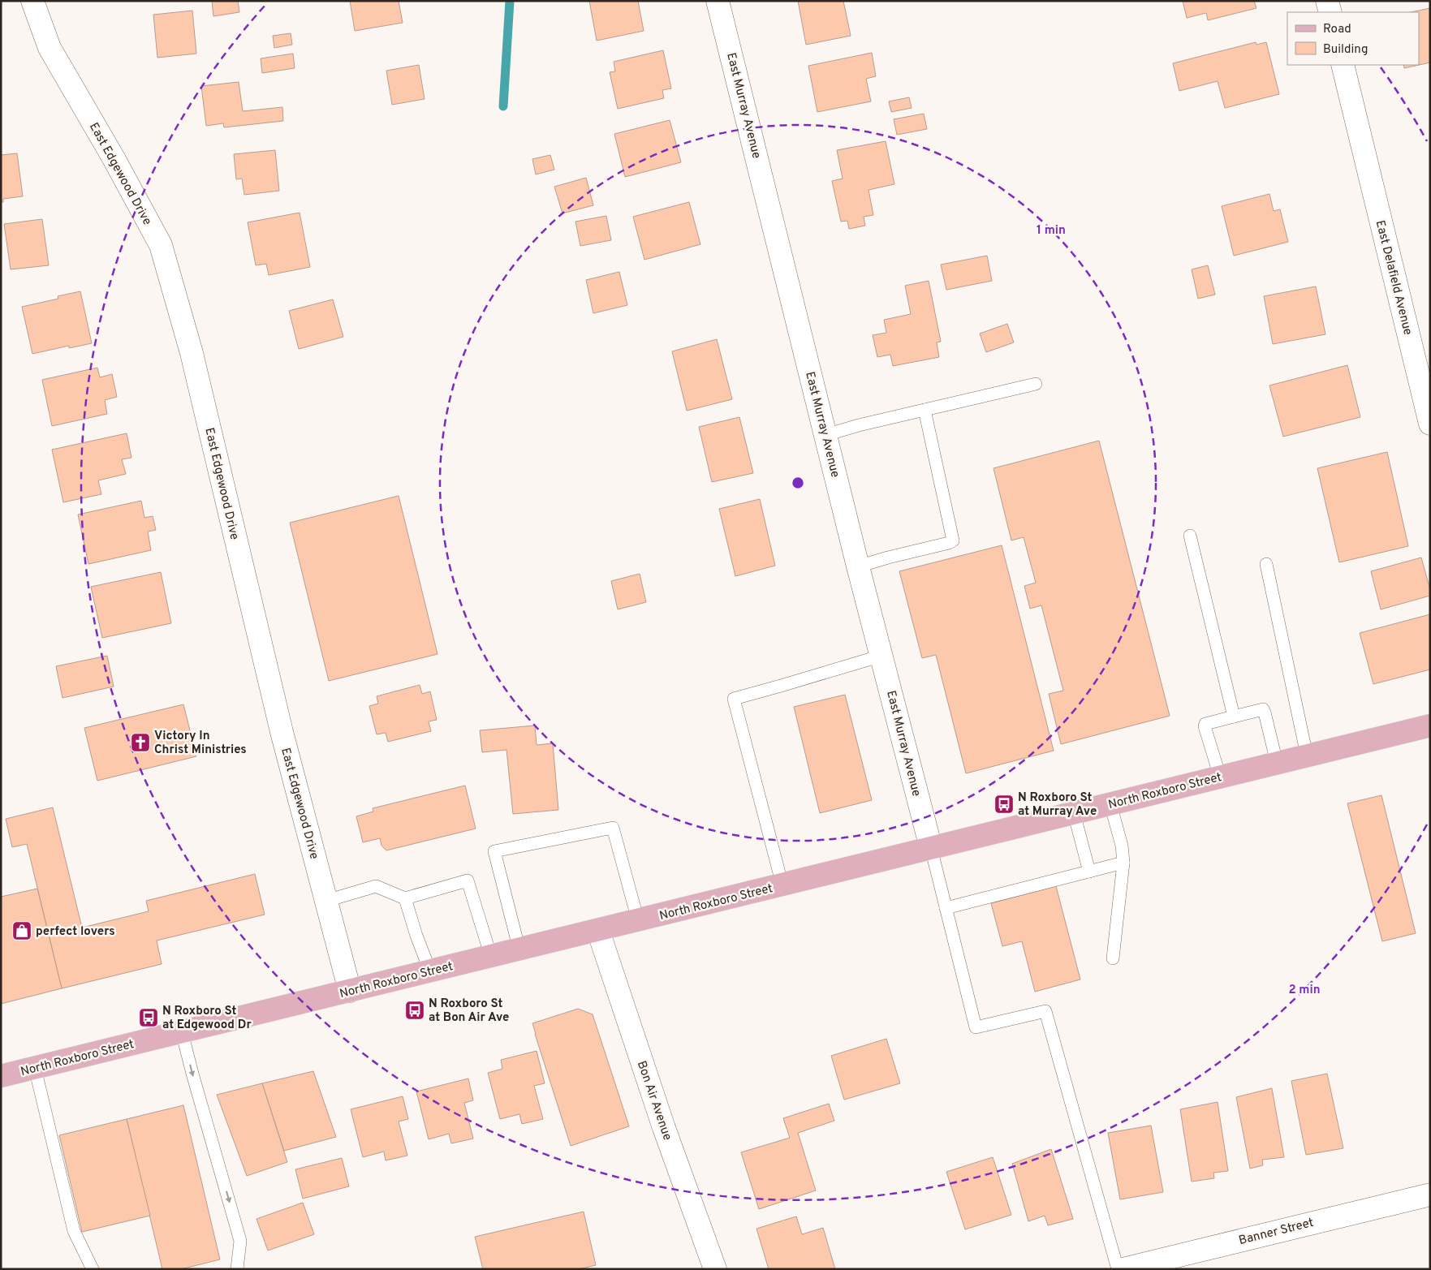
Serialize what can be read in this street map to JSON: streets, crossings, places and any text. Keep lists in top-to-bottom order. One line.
{"streets":{"main road":["North Roxboro Street"],"street":["East Murray Avenue","East Edgewood Drive","East Delafield Avenue","Bon Air Avenue","Banner Street"]},"crossings":[["East Murray Avenue","North Roxboro Street"],["East Edgewood Drive","North Roxboro Street"],["North Roxboro Street","Bon Air Avenue"]],"places":{"church":["Victory In Christ Ministries"],"bus stop":["N Roxboro St at Murray Ave","N Roxboro St at Bon Air Ave","N Roxboro St at Edgewood Dr"],"shop":["perfect lovers"]},"legend":["Road","Building"],"rings":["1 min","2 min"]}
